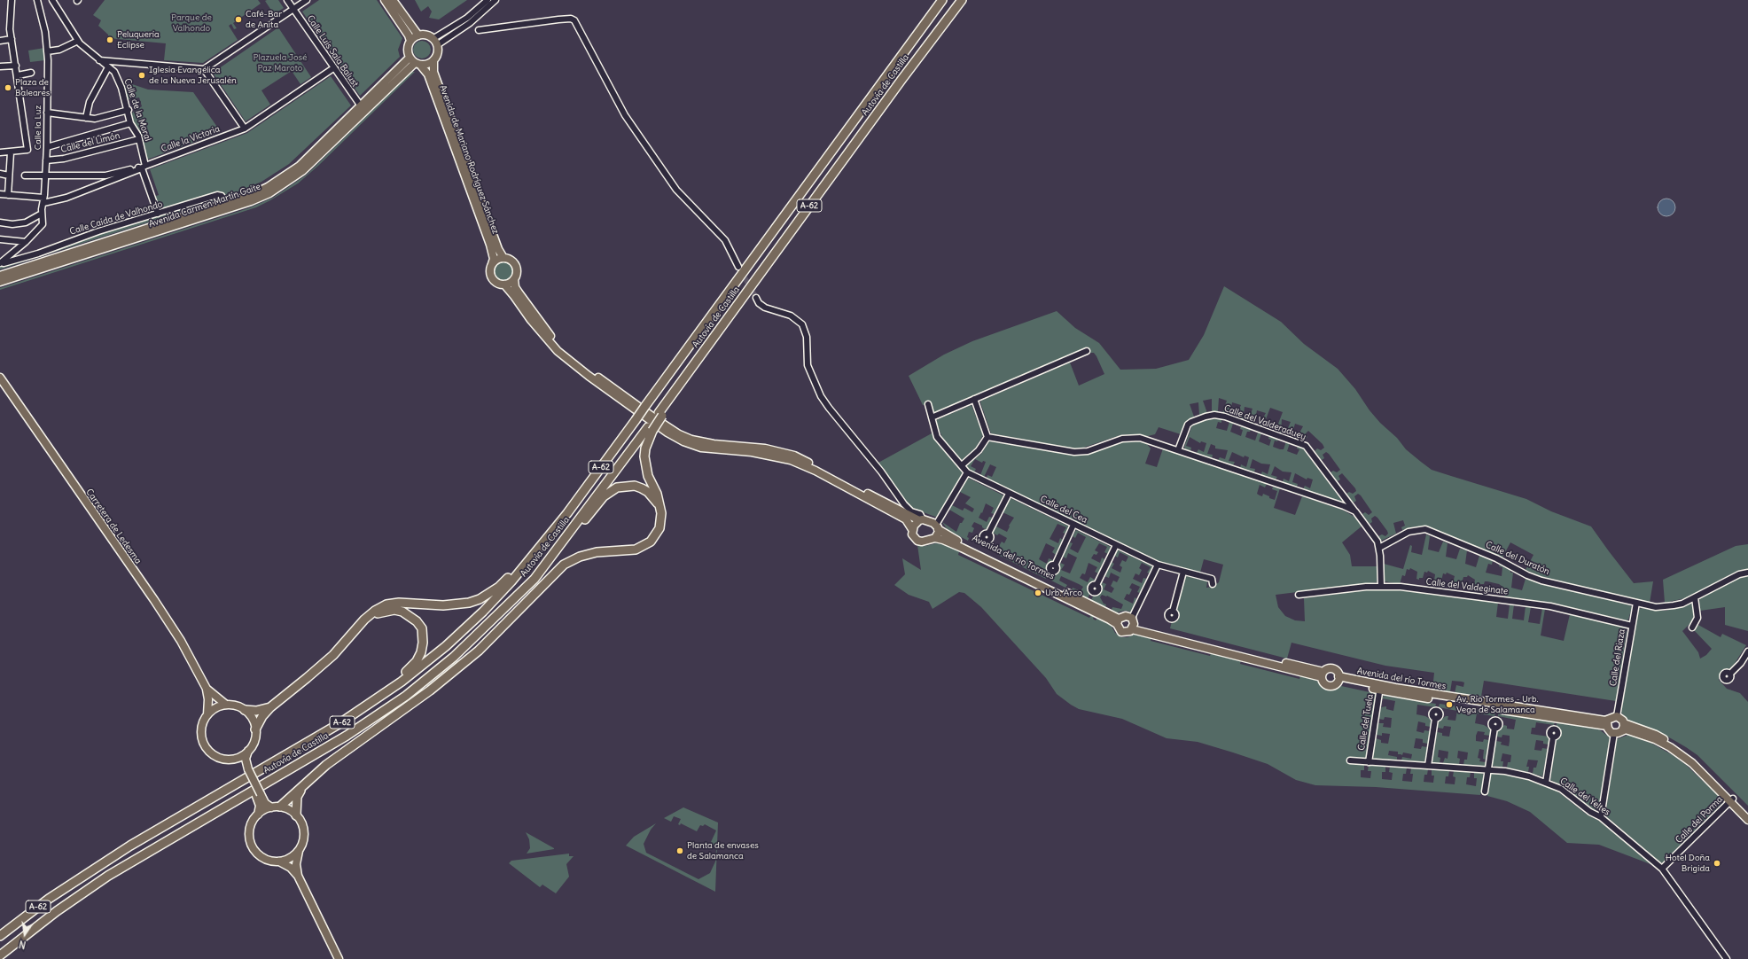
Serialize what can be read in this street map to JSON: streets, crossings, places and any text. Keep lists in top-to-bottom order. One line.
{"streets":{"highway":["Autovía de Castilla","A-62"],"main road":["Avenida de Mariano Rodríguez Sánchez","Avenida Carmen Martín Gaite","Carretera de Ledesma","Avenida del río Tormes"],"street":["Calle Luis Sala Balust","Calle de la Moral","Calle la Luz","Calle la Victoria","Calle del Limón","Calle Caída de Valhondo","Calle del Valderaduey","Calle del Cea","Calle del Duratón","Calle del Valdeginate","Calle del Riaza","Calle del Tuela","Calle del Yeltes","Calle del Porma"]},"crossings":[["Calle Luis Sala Balust","Calle la Victoria"],["Calle Luis Sala Balust","Avenida Carmen Martín Gaite"],["Calle de la Moral","Calle la Victoria"],["Calle de la Moral","Calle del Limón"],["Calle de la Moral","Calle Caída de Valhondo"],["Calle la Luz","Calle la Victoria"],["Calle la Luz","Calle del Limón"],["Calle la Luz","Calle Caída de Valhondo"],["Avenida de Mariano Rodríguez Sánchez","Avenida Carmen Martín Gaite"],["Avenida Carmen Martín Gaite","Calle Caída de Valhondo"],["Calle del Valderaduey","Calle del Duratón"],["Calle del Valderaduey","Calle del Valdeginate"],["Avenida del río Tormes","Calle del Riaza"],["Avenida del río Tormes","Calle del Tuela"],["Calle del Duratón","Calle del Riaza"],["Calle del Valdeginate","Calle del Riaza"],["Calle del Tuela","Calle del Yeltes"],["Calle del Yeltes","Calle del Porma"]],"parks":["Parque de Valhondo","Plazuela José Paz Maroto"],"places":["Café-Bar de Anita","Peluquería Eclipse","Iglesia Evangélica de la Nueva Jerusalén","Plaza de Baleares","Urb. Arco","Av. Río Tormes - Urb. Vega de Salamanca","Planta de envases de Salamanca","Hotel Doña Brígida"],"north":"bottom"}
